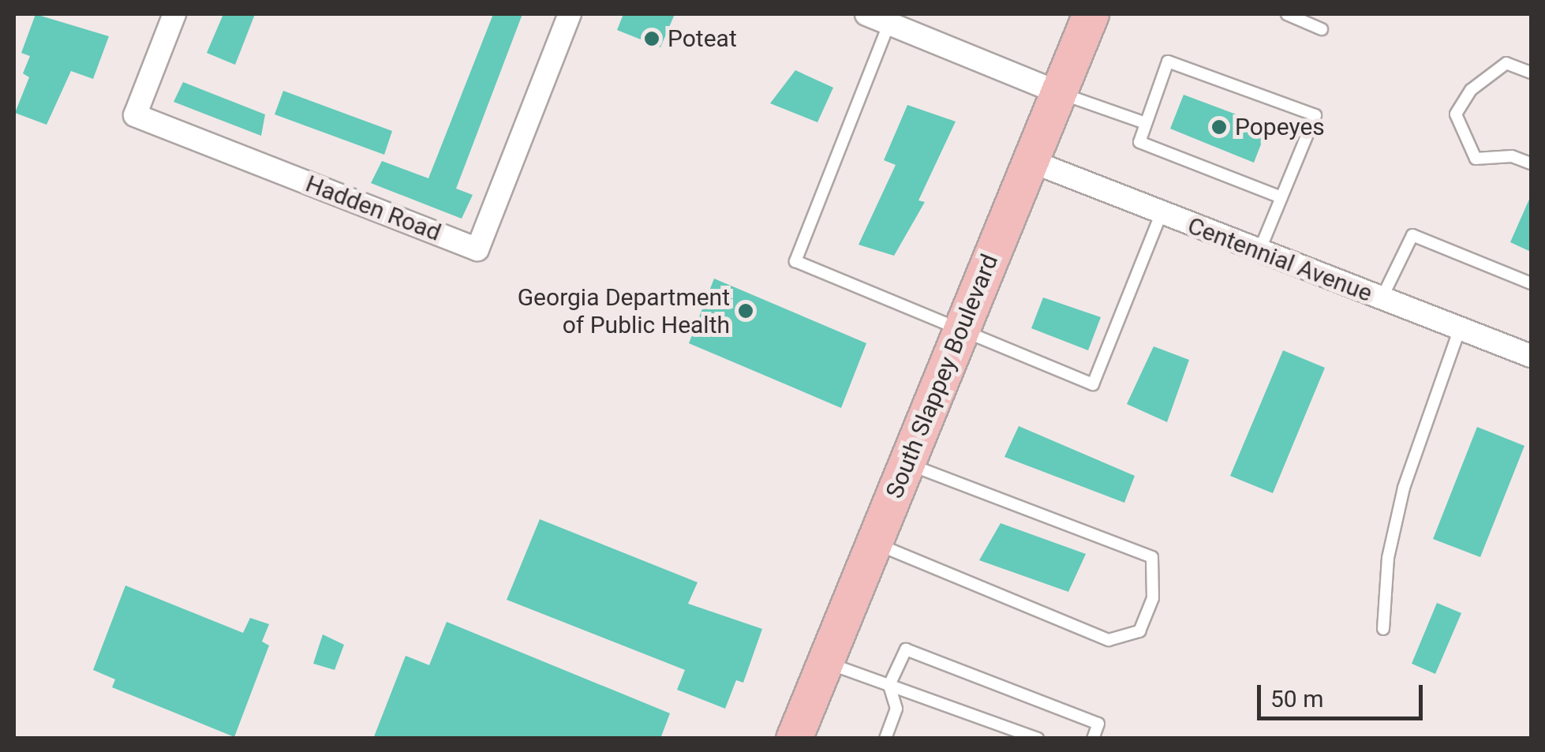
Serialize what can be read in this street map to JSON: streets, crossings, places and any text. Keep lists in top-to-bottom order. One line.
{"streets":{"main road":["South Slappey Boulevard"],"street":["Hadden Road","Centennial Avenue"]},"crossings":[["Centennial Avenue","South Slappey Boulevard"]],"places":["Poteat","Popeyes","Georgia Department of Public Health"],"scale_bar":"50 m"}
